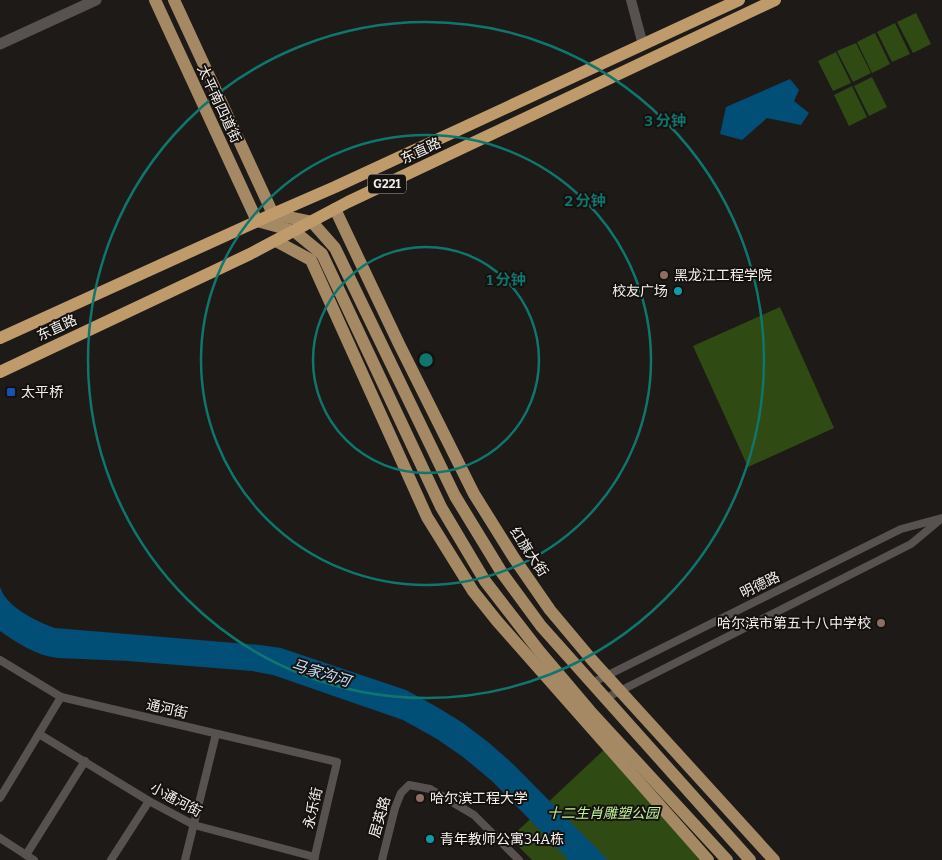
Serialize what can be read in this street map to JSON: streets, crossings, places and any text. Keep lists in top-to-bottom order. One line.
{"streets":{"highway":["东直路","G221"],"main road":["太平南四道街","红旗大街"],"street":["明德路","通河街","小通河街","永乐街","居英路"]},"crossings":[["太平南四道街","东直路"],["东直路","红旗大街"],["红旗大街","明德路"],["通河街","永乐街"],["小通河街","永乐街"]],"water":["马家沟河"],"parks":["十二生肖雕塑公园"],"places":{"other":["黑龙江工程学院","校友广场","哈尔滨市第五十八中学校","哈尔滨工程大学","青年教师公寓34A栋"],"transit":["太平桥"]},"rings":["3 分钟","2 分钟","1 分钟"]}
